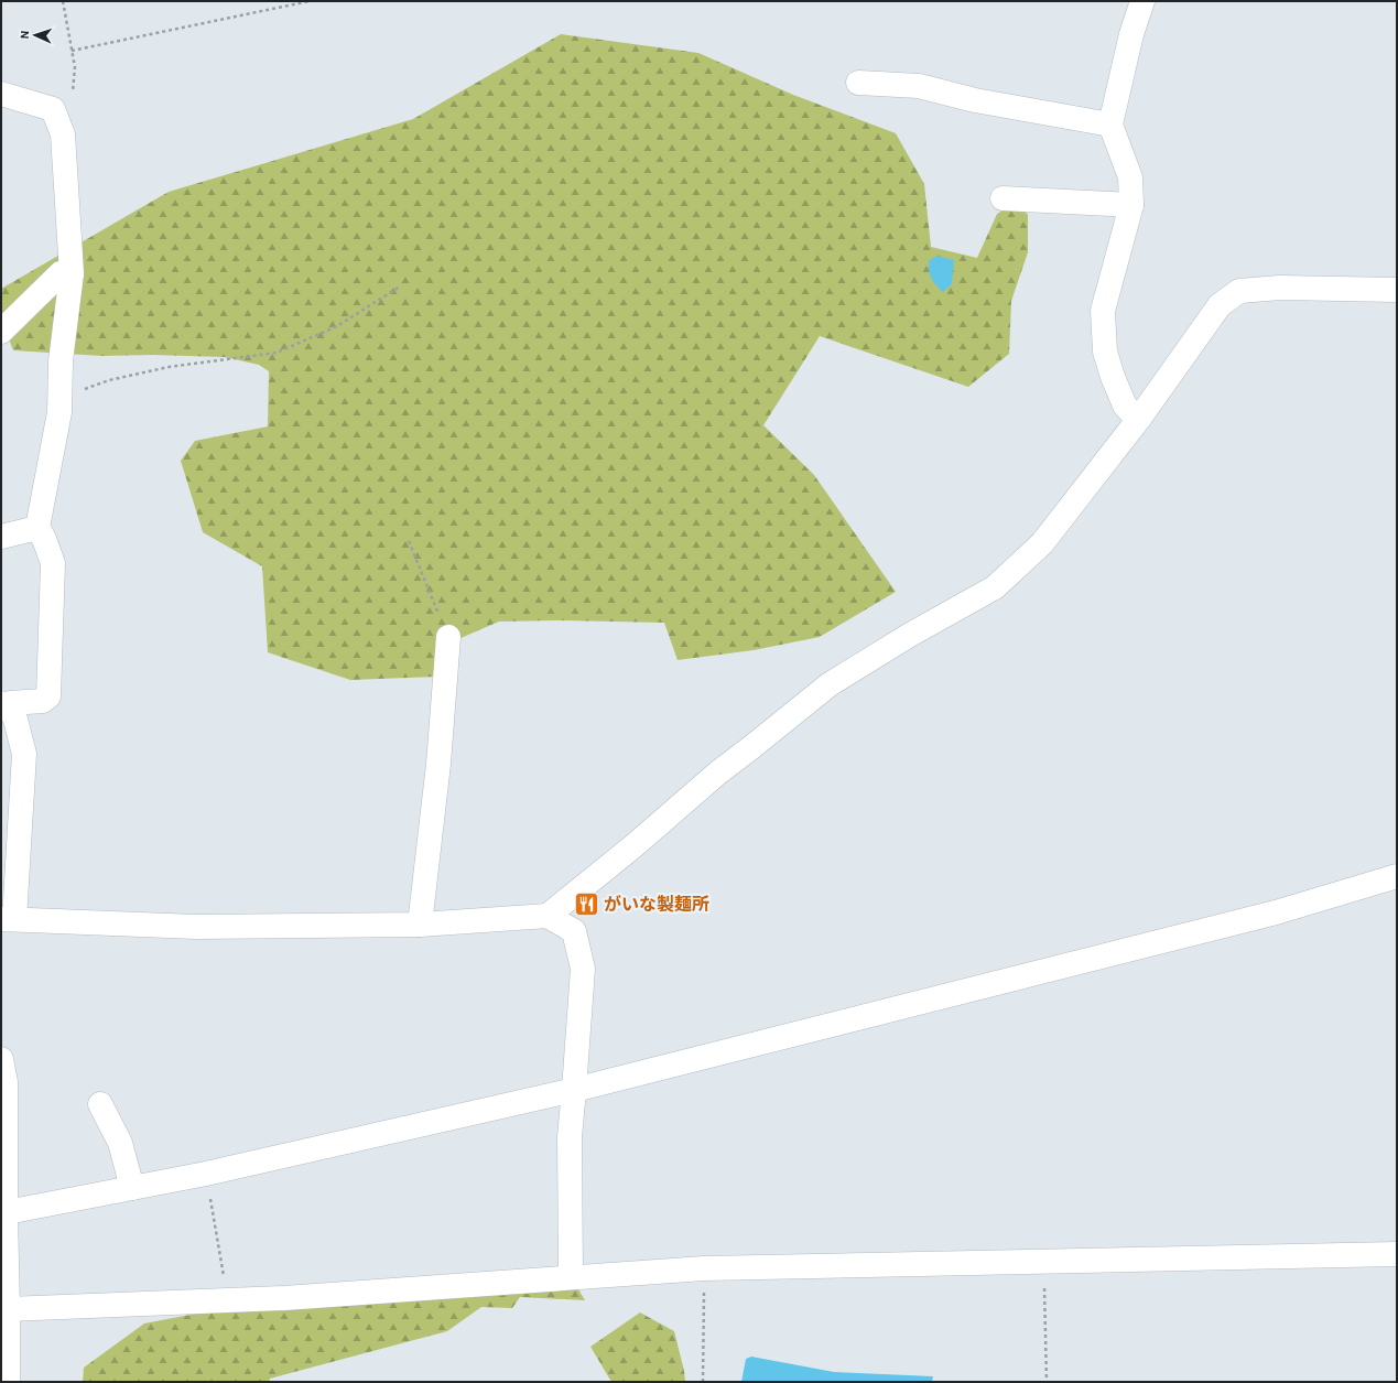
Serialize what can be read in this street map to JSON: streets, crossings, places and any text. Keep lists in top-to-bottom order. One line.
{"places":{"restaurant":["がいな製麺所"]},"north":"left"}
